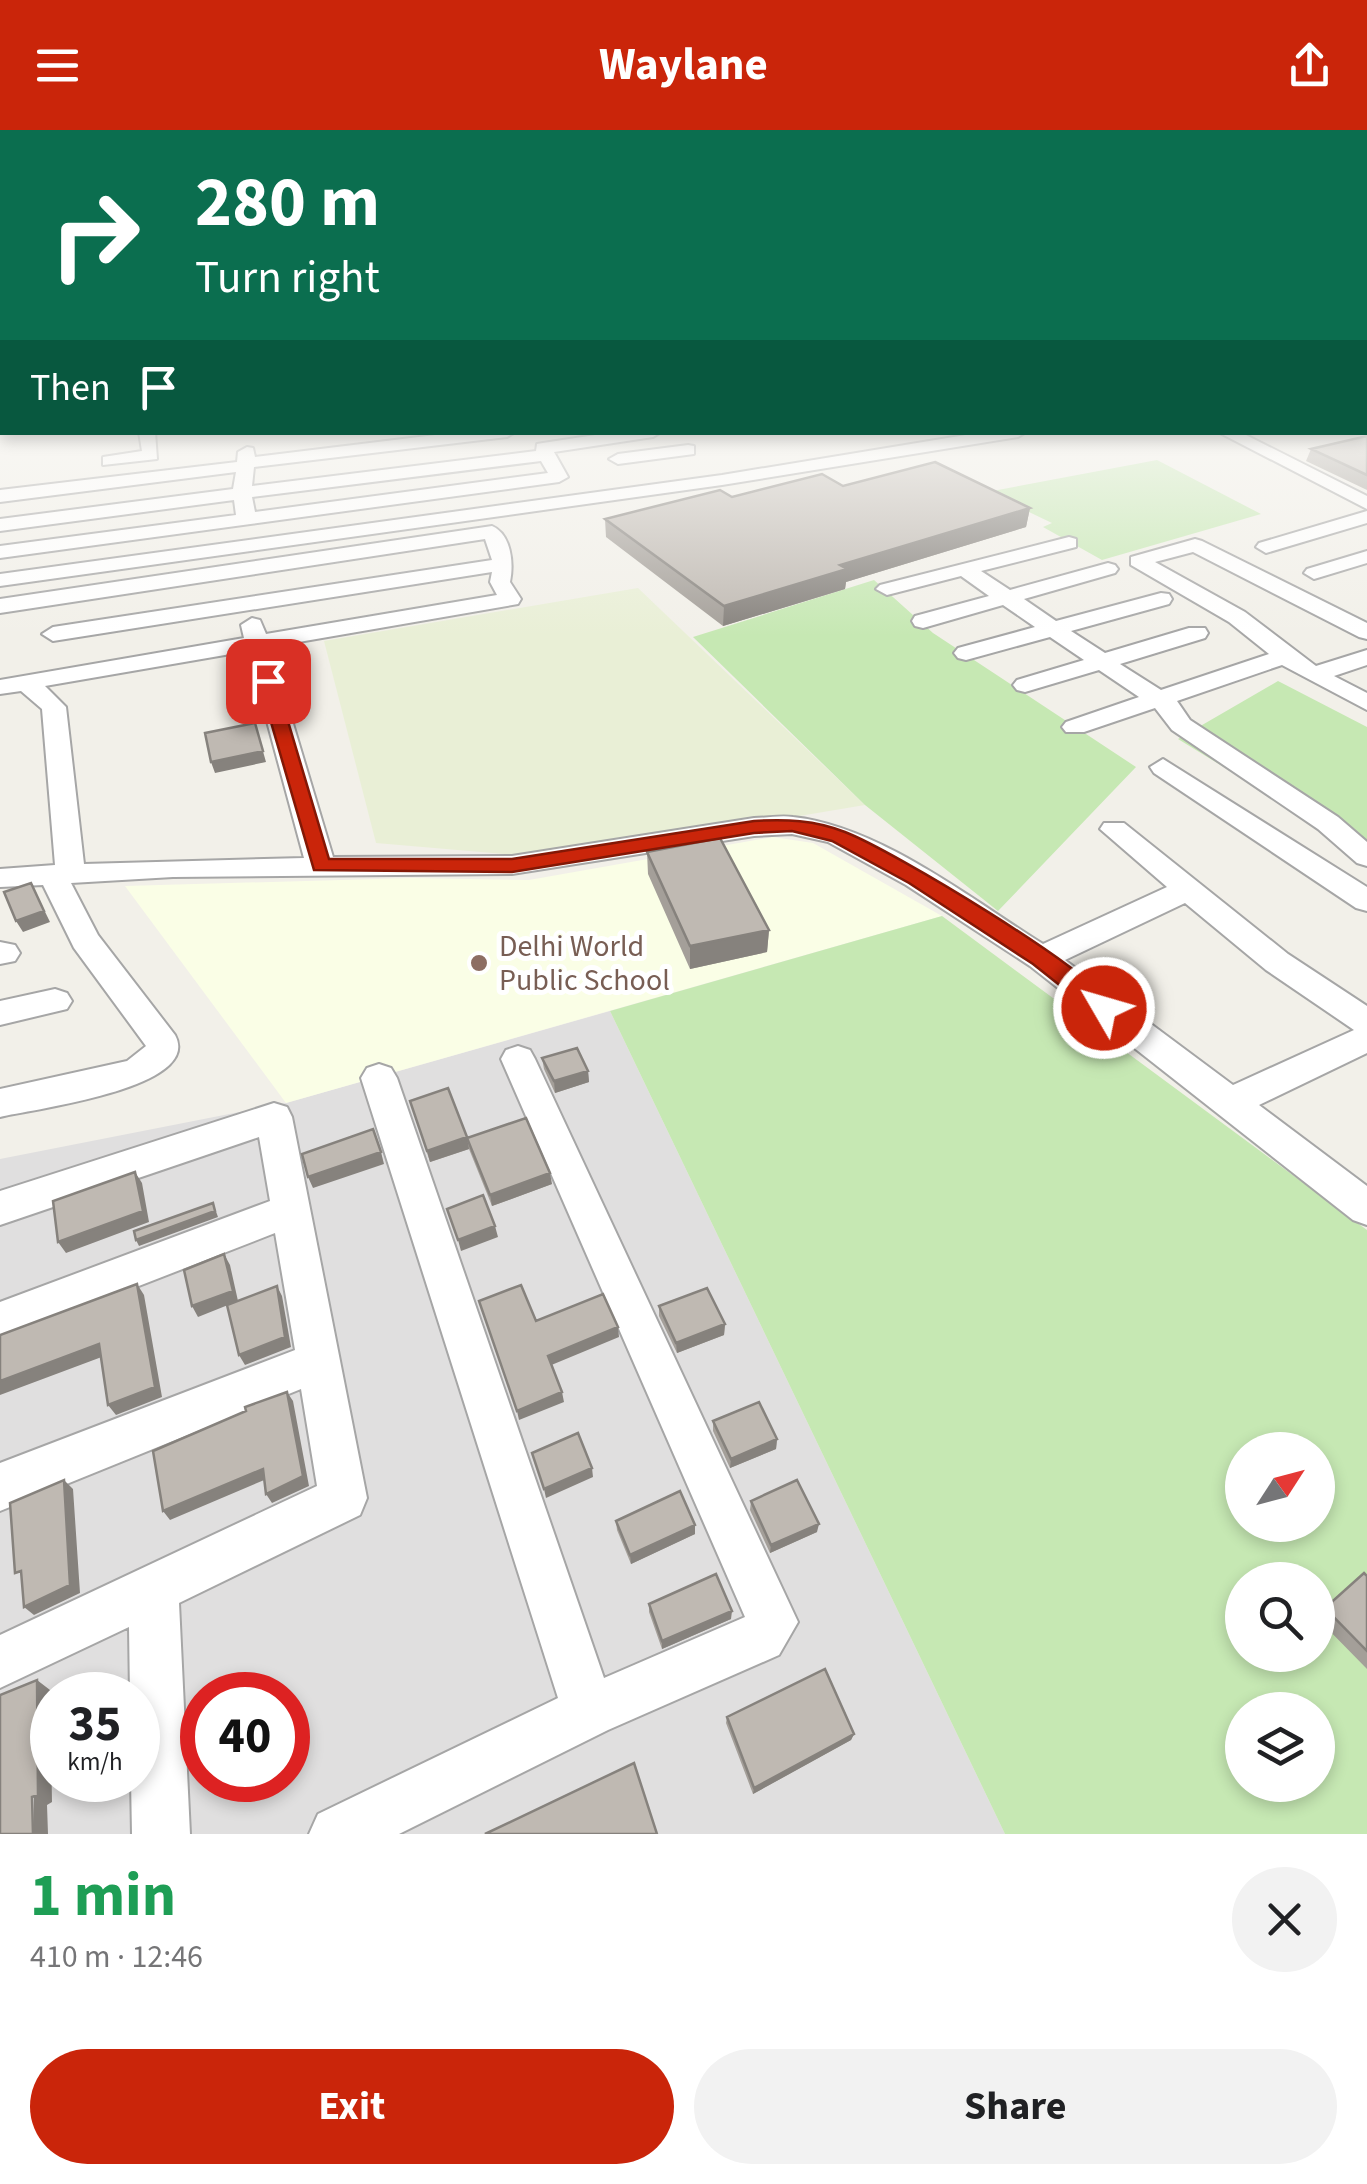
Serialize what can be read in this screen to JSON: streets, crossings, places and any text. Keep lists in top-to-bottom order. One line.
{"places":["Delhi World Public School"],"north":"top right","page":{"header":"Waylane","turn":["280 m","Turn right"],"then":"Then","speed":"35 km/h","limit":"40","heading":["1 min","410 m · 12:46"],"buttons":["Exit","Share"]}}
